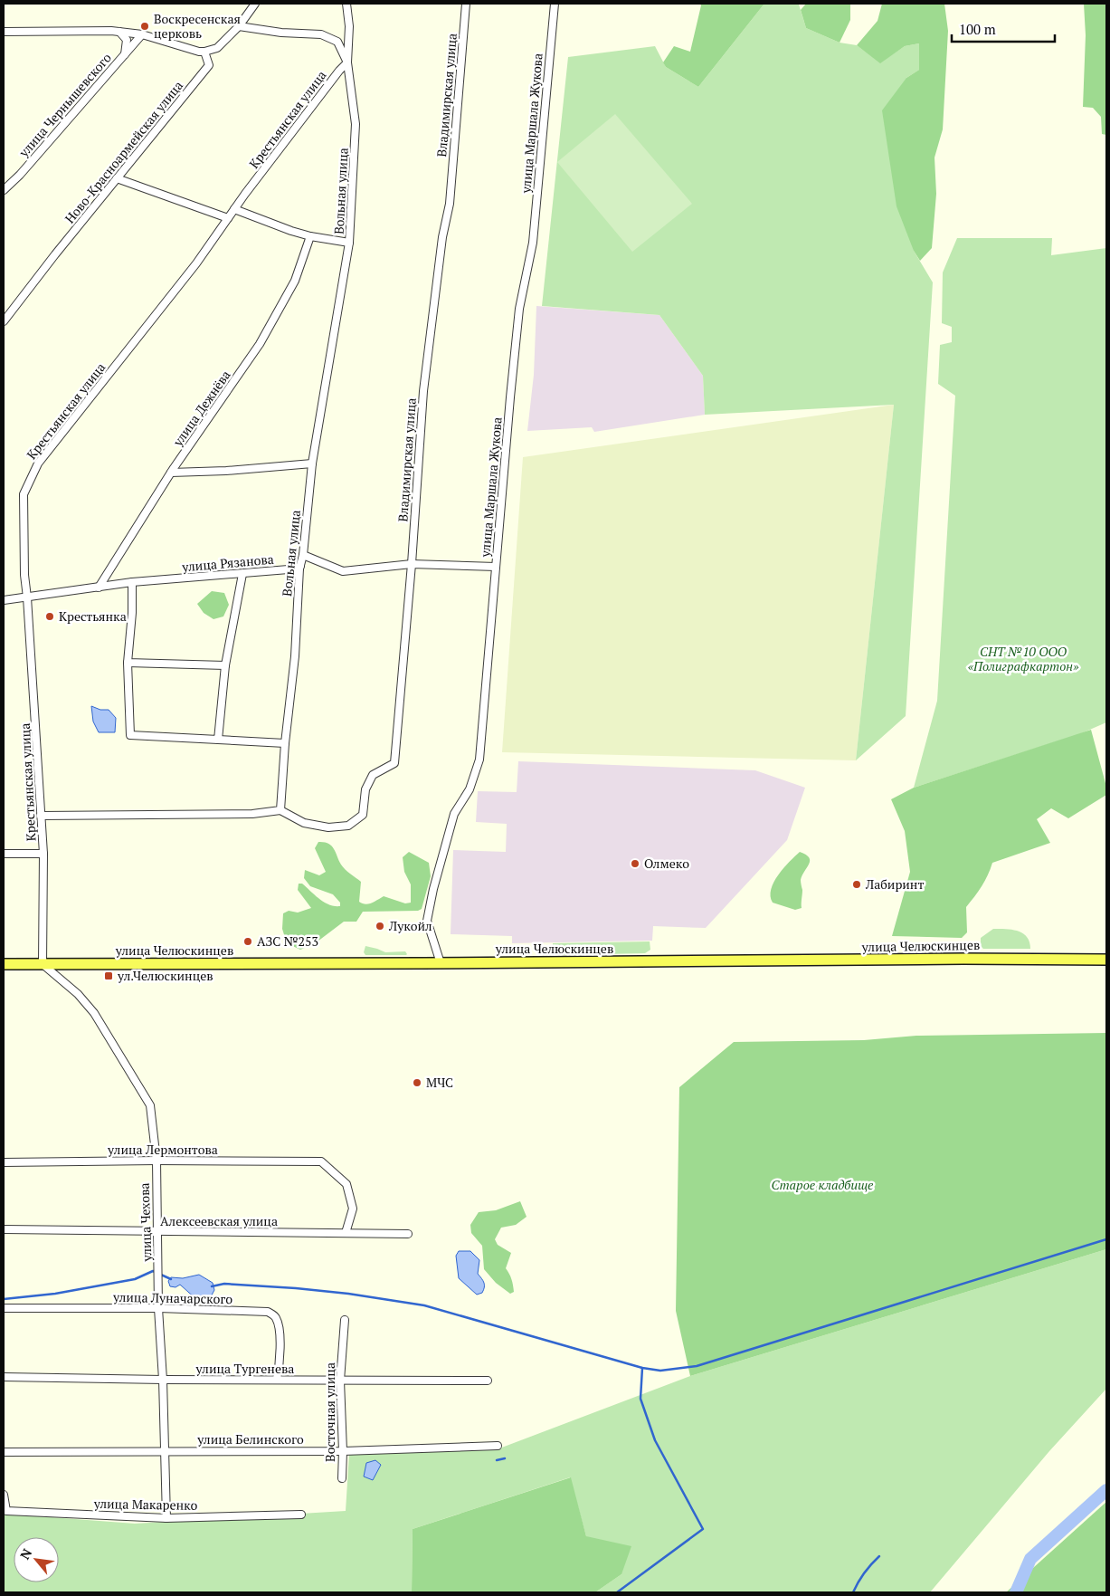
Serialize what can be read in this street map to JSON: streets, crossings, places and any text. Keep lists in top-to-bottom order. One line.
{"streets":{"main road":["улица Челюскинцев"],"street":["Владимирская улица","улица Чернышевского","Крестьянская улица","улица Маршала Жукова","Ново-Красноармейская улица","Вольная улица","улица Дежнёва","улица Рязанова","улица Лермонтова","Алексеевская улица","улица Чехова","улица Луначарского","улица Тургенева","Восточная улица","улица Белинского","улица Макаренко"]},"crossings":[["Владимирская улица","Вольная улица"],["Крестьянская улица","Вольная улица"],["Крестьянская улица","улица Рязанова"],["Крестьянская улица","улица Челюскинцев"],["Крестьянская улица","улица Чехова"],["улица Маршала Жукова","улица Челюскинцев"],["Вольная улица","улица Рязанова"],["улица Дежнёва","улица Рязанова"],["улица Челюскинцев","улица Чехова"],["улица Лермонтова","Алексеевская улица"],["улица Лермонтова","улица Чехова"],["Алексеевская улица","улица Чехова"],["улица Чехова","улица Луначарского"],["улица Чехова","улица Тургенева"],["улица Чехова","улица Белинского"],["улица Чехова","улица Макаренко"],["улица Луначарского","улица Тургенева"],["улица Тургенева","Восточная улица"],["Восточная улица","улица Белинского"]],"parks":["СНТ №10 ООО «Полиграфкартон»","Старое кладбище"],"places":{"other":["Воскресенская церковь","Крестьянка","Олмеко","Лабиринт","Лукойл","АЗС №253","МЧС"],"transit":["ул.Челюскинцев"]},"scale_bar":"100 m","north":"top left"}
